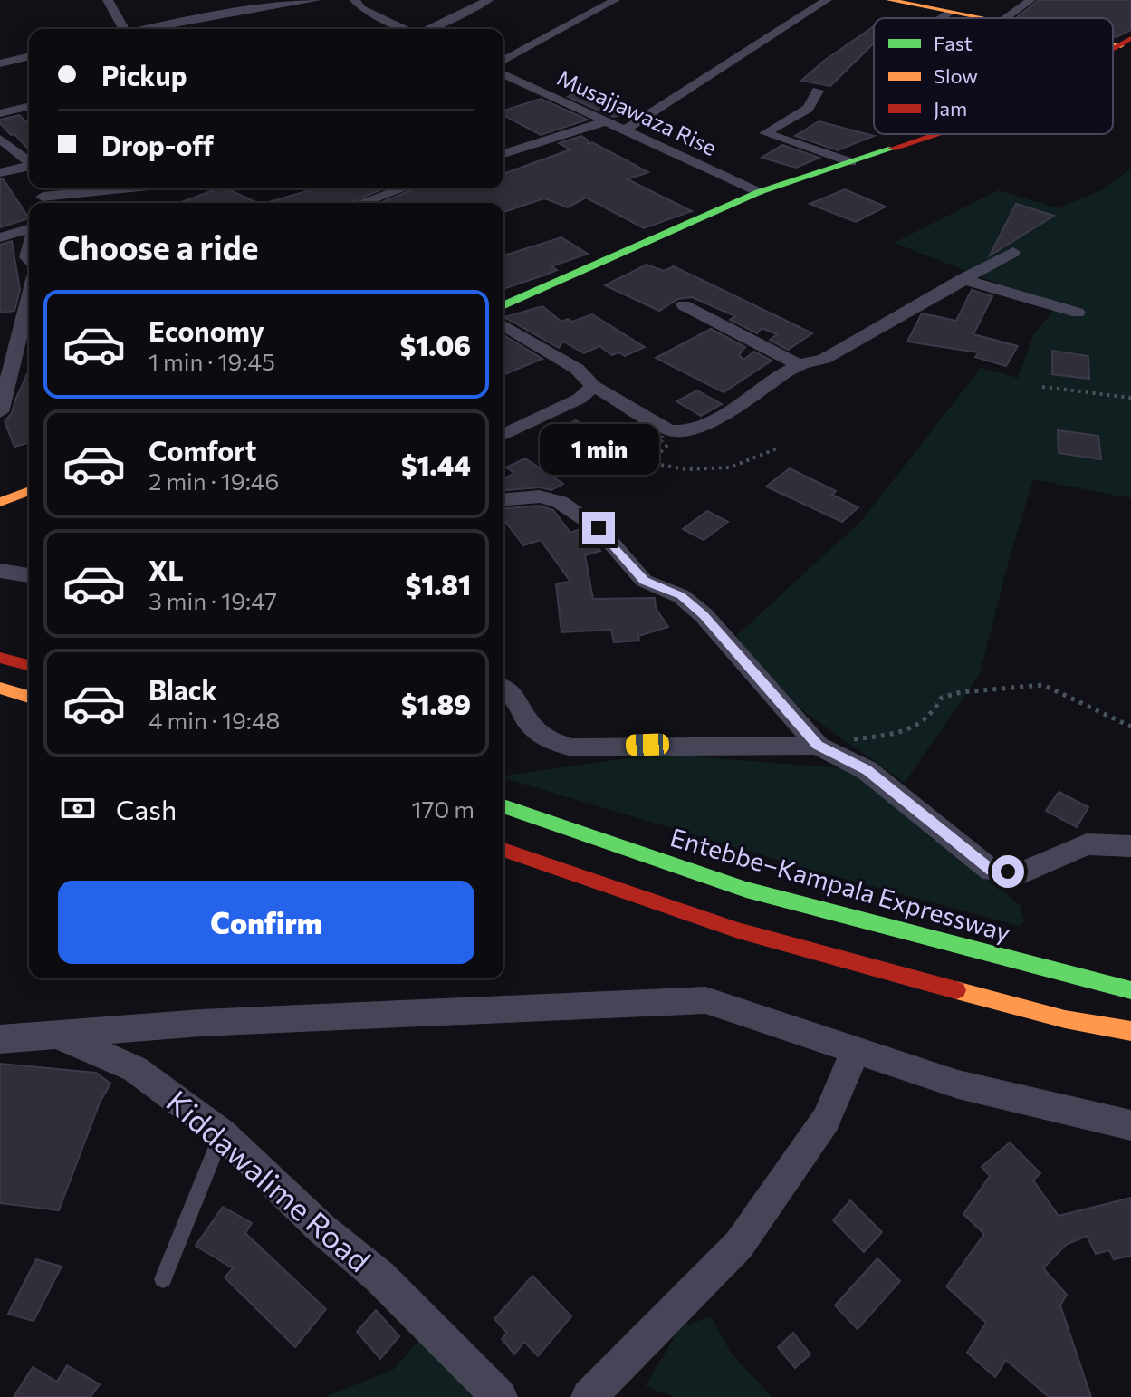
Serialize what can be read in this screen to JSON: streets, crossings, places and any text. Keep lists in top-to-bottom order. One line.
{"streets":{"main road":["Entebbe–Kampala Expressway"],"street":["Musajjawaza Rise","Kiddawalime Road"]},"legend":["Fast","Slow","Jam"],"page":{"banner":["Pickup","Drop-off"],"heading":"Choose a ride","list":[{"name":"Economy","note":"1 min · 19:45","value":"$1.06"},{"name":"Comfort","note":"2 min · 19:46","value":"$1.44"},{"name":"XL","note":"3 min · 19:47","value":"$1.81"},{"name":"Black","note":"4 min · 19:48","value":"$1.89"}],"bubble":"1 min","pay":["Cash","170 m"],"buttons":"Confirm"}}
